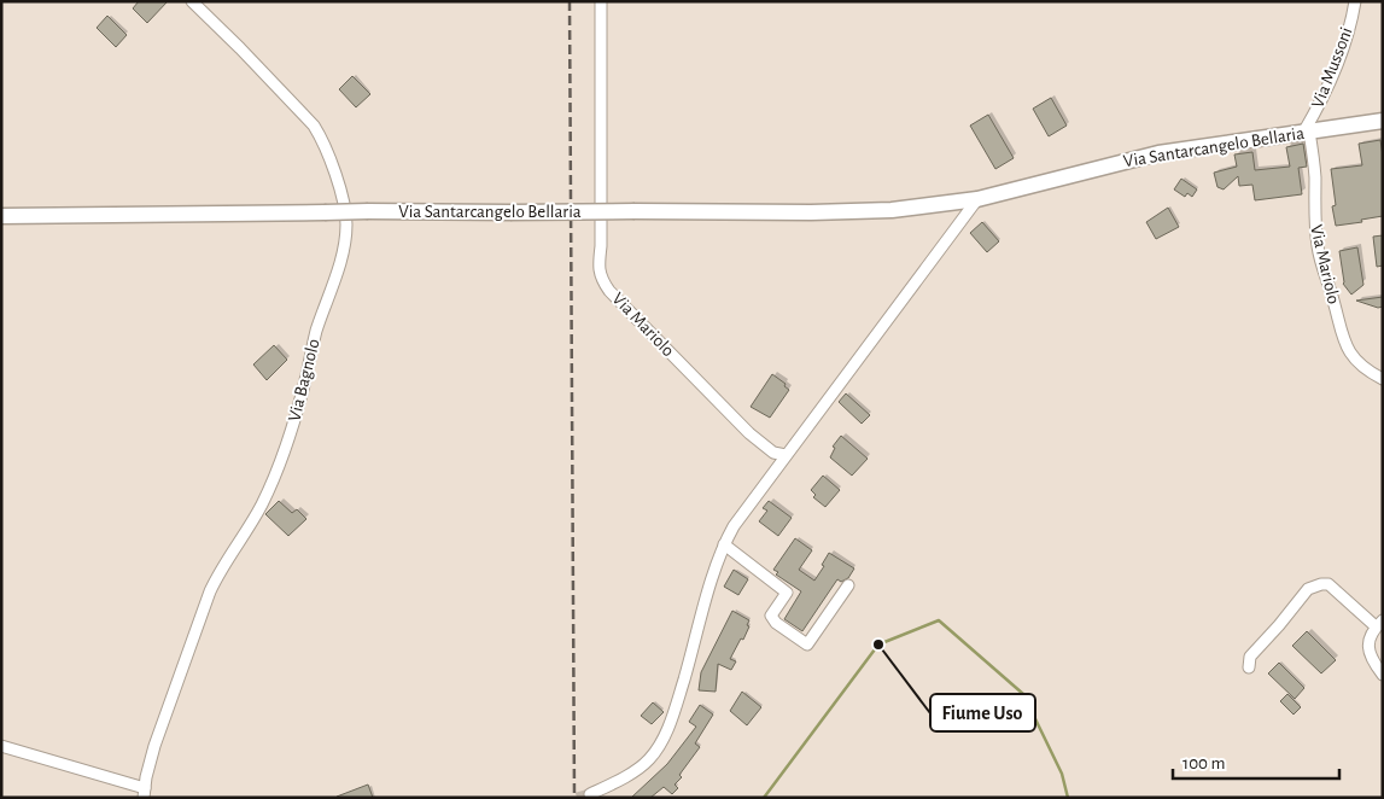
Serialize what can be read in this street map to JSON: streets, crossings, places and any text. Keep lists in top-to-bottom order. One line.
{"streets":{"street":["Via Mussoni","Via Santarcangelo Bellaria","Via Mariolo","Via Bagnolo"]},"crossings":[["Via Mussoni","Via Santarcangelo Bellaria"],["Via Mussoni","Via Mariolo"],["Via Santarcangelo Bellaria","Via Mariolo"]],"places":["Fiume Uso"],"scale_bar":"100 m"}
